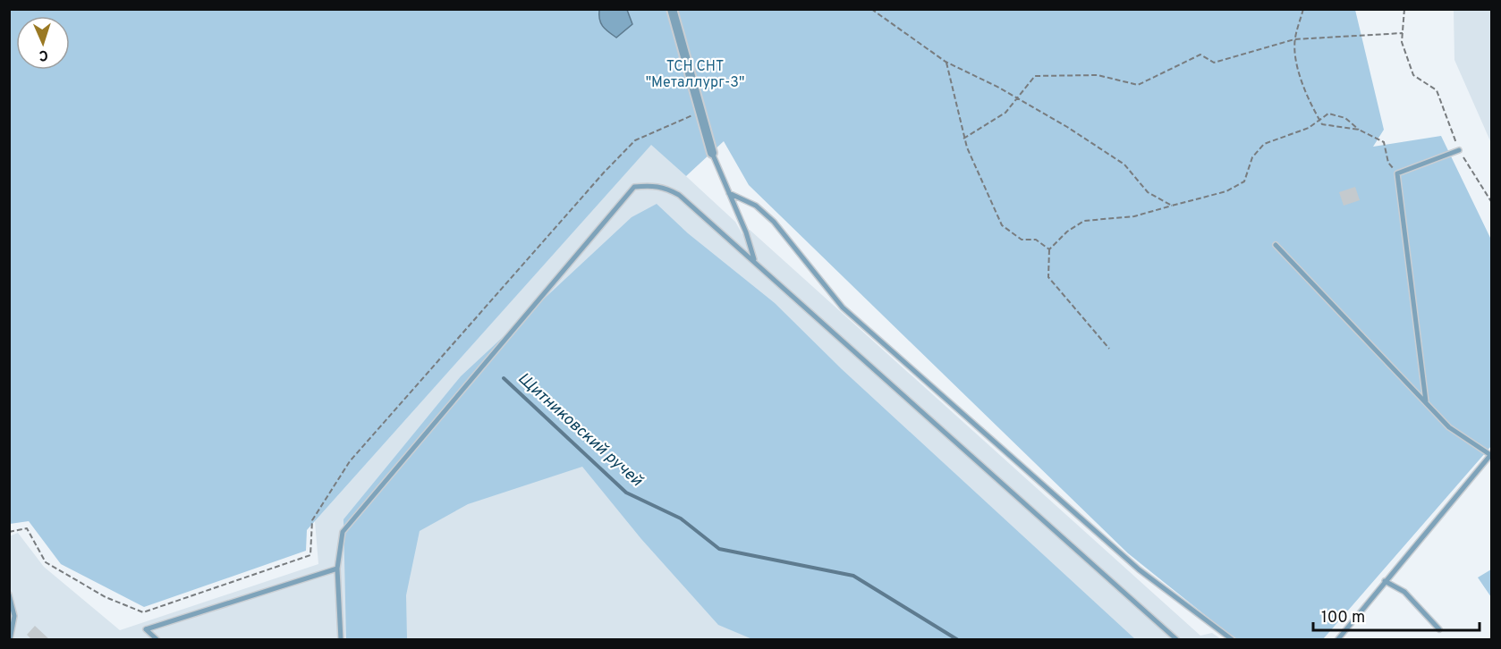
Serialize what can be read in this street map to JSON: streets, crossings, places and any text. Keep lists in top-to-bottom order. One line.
{"water":["Щитниковский ручей"],"parks":["ТСН СНТ \"Металлург-3\""],"scale_bar":"100 m","north":"bottom"}
